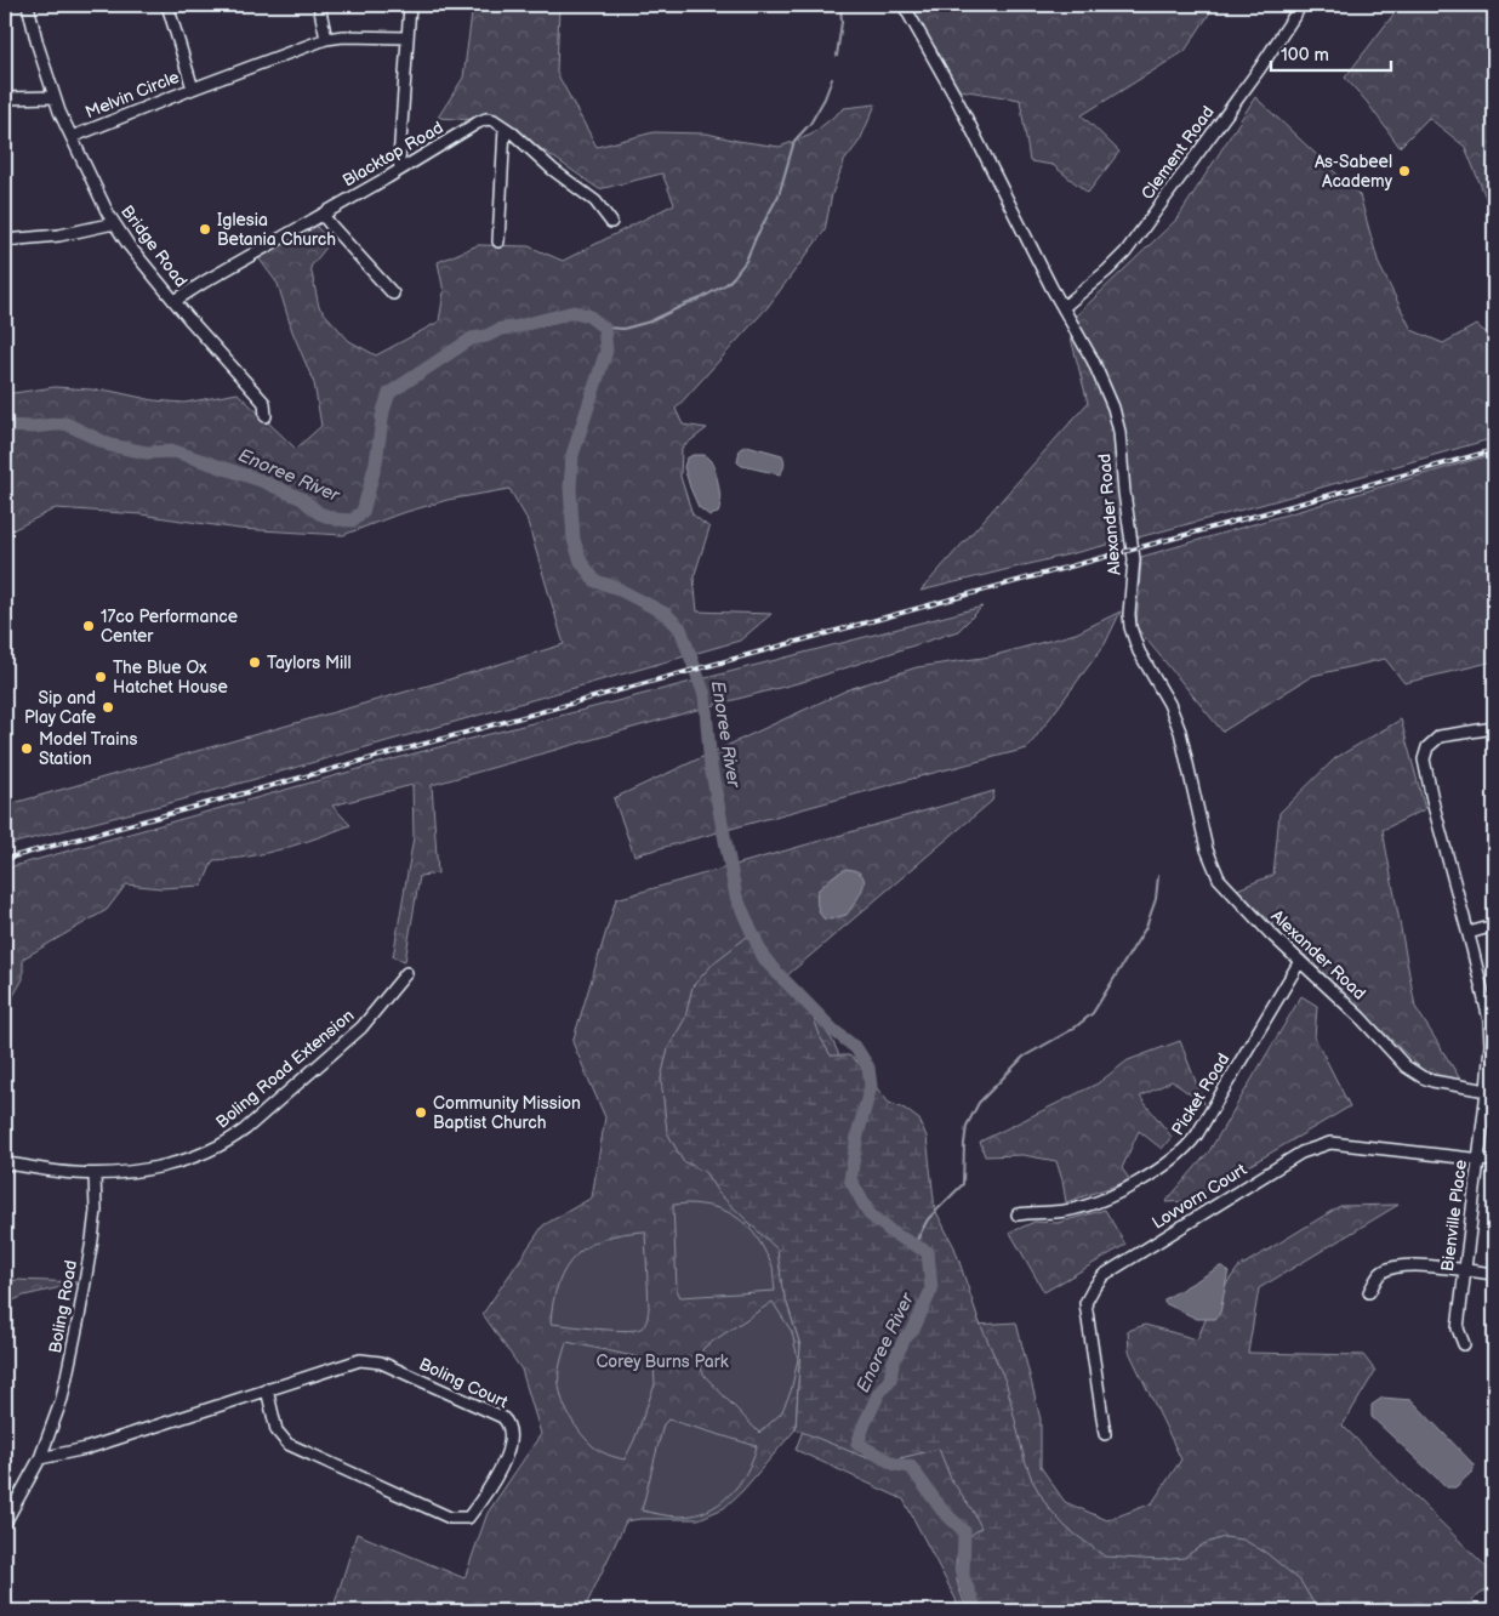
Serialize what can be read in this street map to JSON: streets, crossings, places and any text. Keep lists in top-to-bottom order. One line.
{"streets":{"street":["Melvin Circle","Clement Road","Blacktop Road","Bridge Road","Alexander Road","Boling Road Extension","Picket Road","Lovvorn Court","Bienville Place","Boling Road","Boling Court"]},"crossings":[["Melvin Circle","Bridge Road"],["Clement Road","Alexander Road"],["Blacktop Road","Bridge Road"],["Alexander Road","Picket Road"],["Alexander Road","Bienville Place"],["Boling Road Extension","Boling Road"],["Lovvorn Court","Bienville Place"],["Boling Road","Boling Court"]],"water":["Enoree River"],"parks":["Corey Burns Park"],"places":["As-Sabeel Academy","Iglesia Betania Church","17co Performance Center","Taylors Mill","The Blue Ox Hatchet House","Sip and Play Cafe","Model Trains Station","Community Mission Baptist Church"],"scale_bar":"100 m"}
